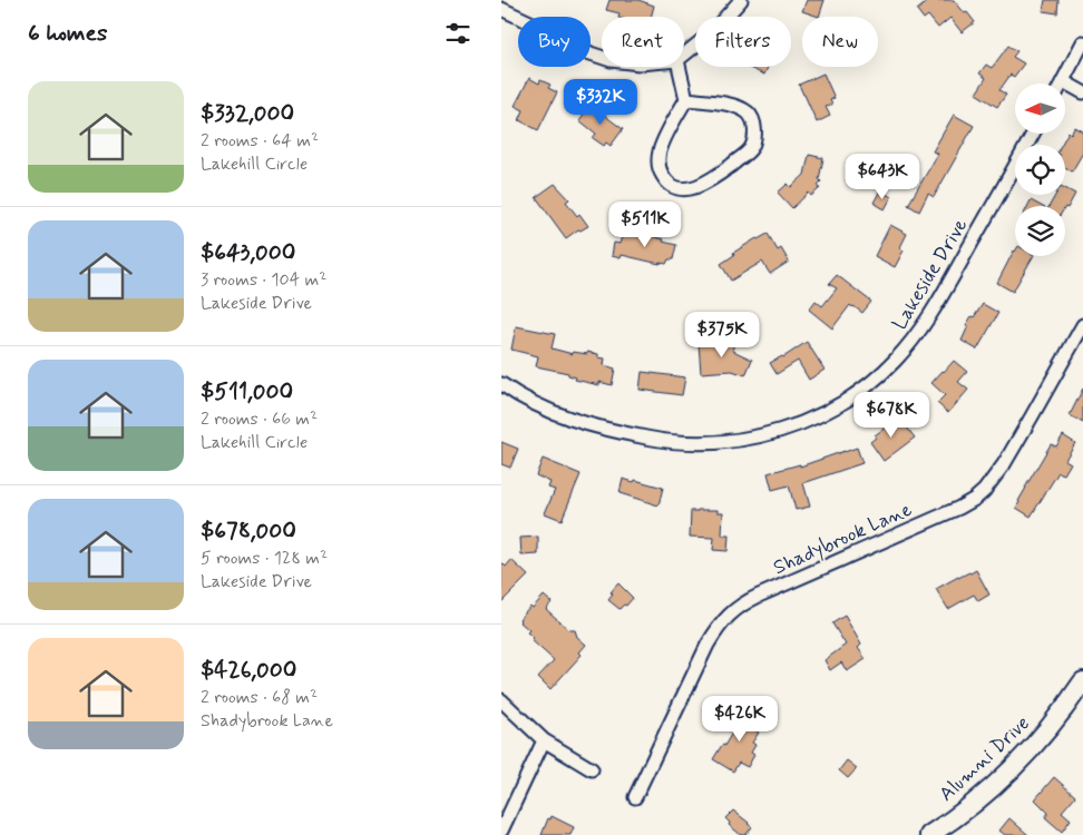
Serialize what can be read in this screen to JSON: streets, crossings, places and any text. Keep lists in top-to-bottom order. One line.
{"streets":{"main road":["Alumni Drive"],"street":["Lakeside Drive","Shadybrook Lane"]},"north":"left","page":{"heading":"6 homes","chip":["Buy","Rent","Filters","New"],"list":[{"name":"$332,000","note":"2 rooms · 64 m² · Lakehill Circle"},{"name":"$643,000","note":"3 rooms · 104 m² · Lakeside Drive"},{"name":"$511,000","note":"2 rooms · 66 m² · Lakehill Circle"},{"name":"$678,000","note":"5 rooms · 128 m² · Lakeside Drive"},{"name":"$426,000","note":"2 rooms · 68 m² · Shadybrook Lane"}],"price":["$332K","$643K","$511K","$375K","$678K","$426K"]}}
